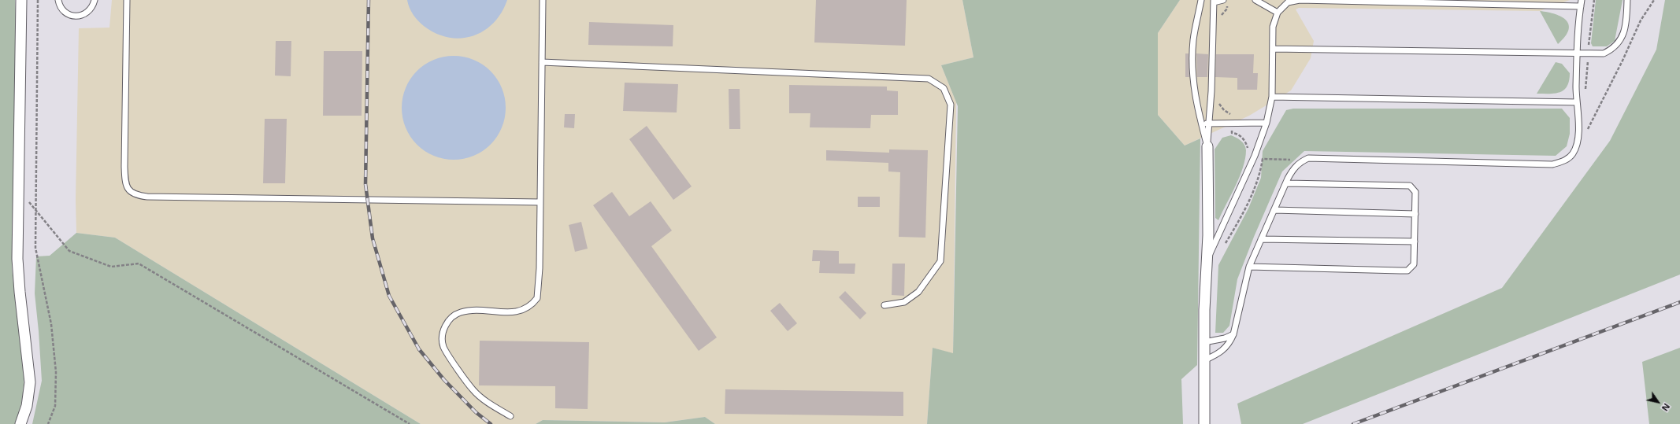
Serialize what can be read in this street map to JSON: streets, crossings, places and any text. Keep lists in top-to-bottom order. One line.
{"north":"bottom right"}
